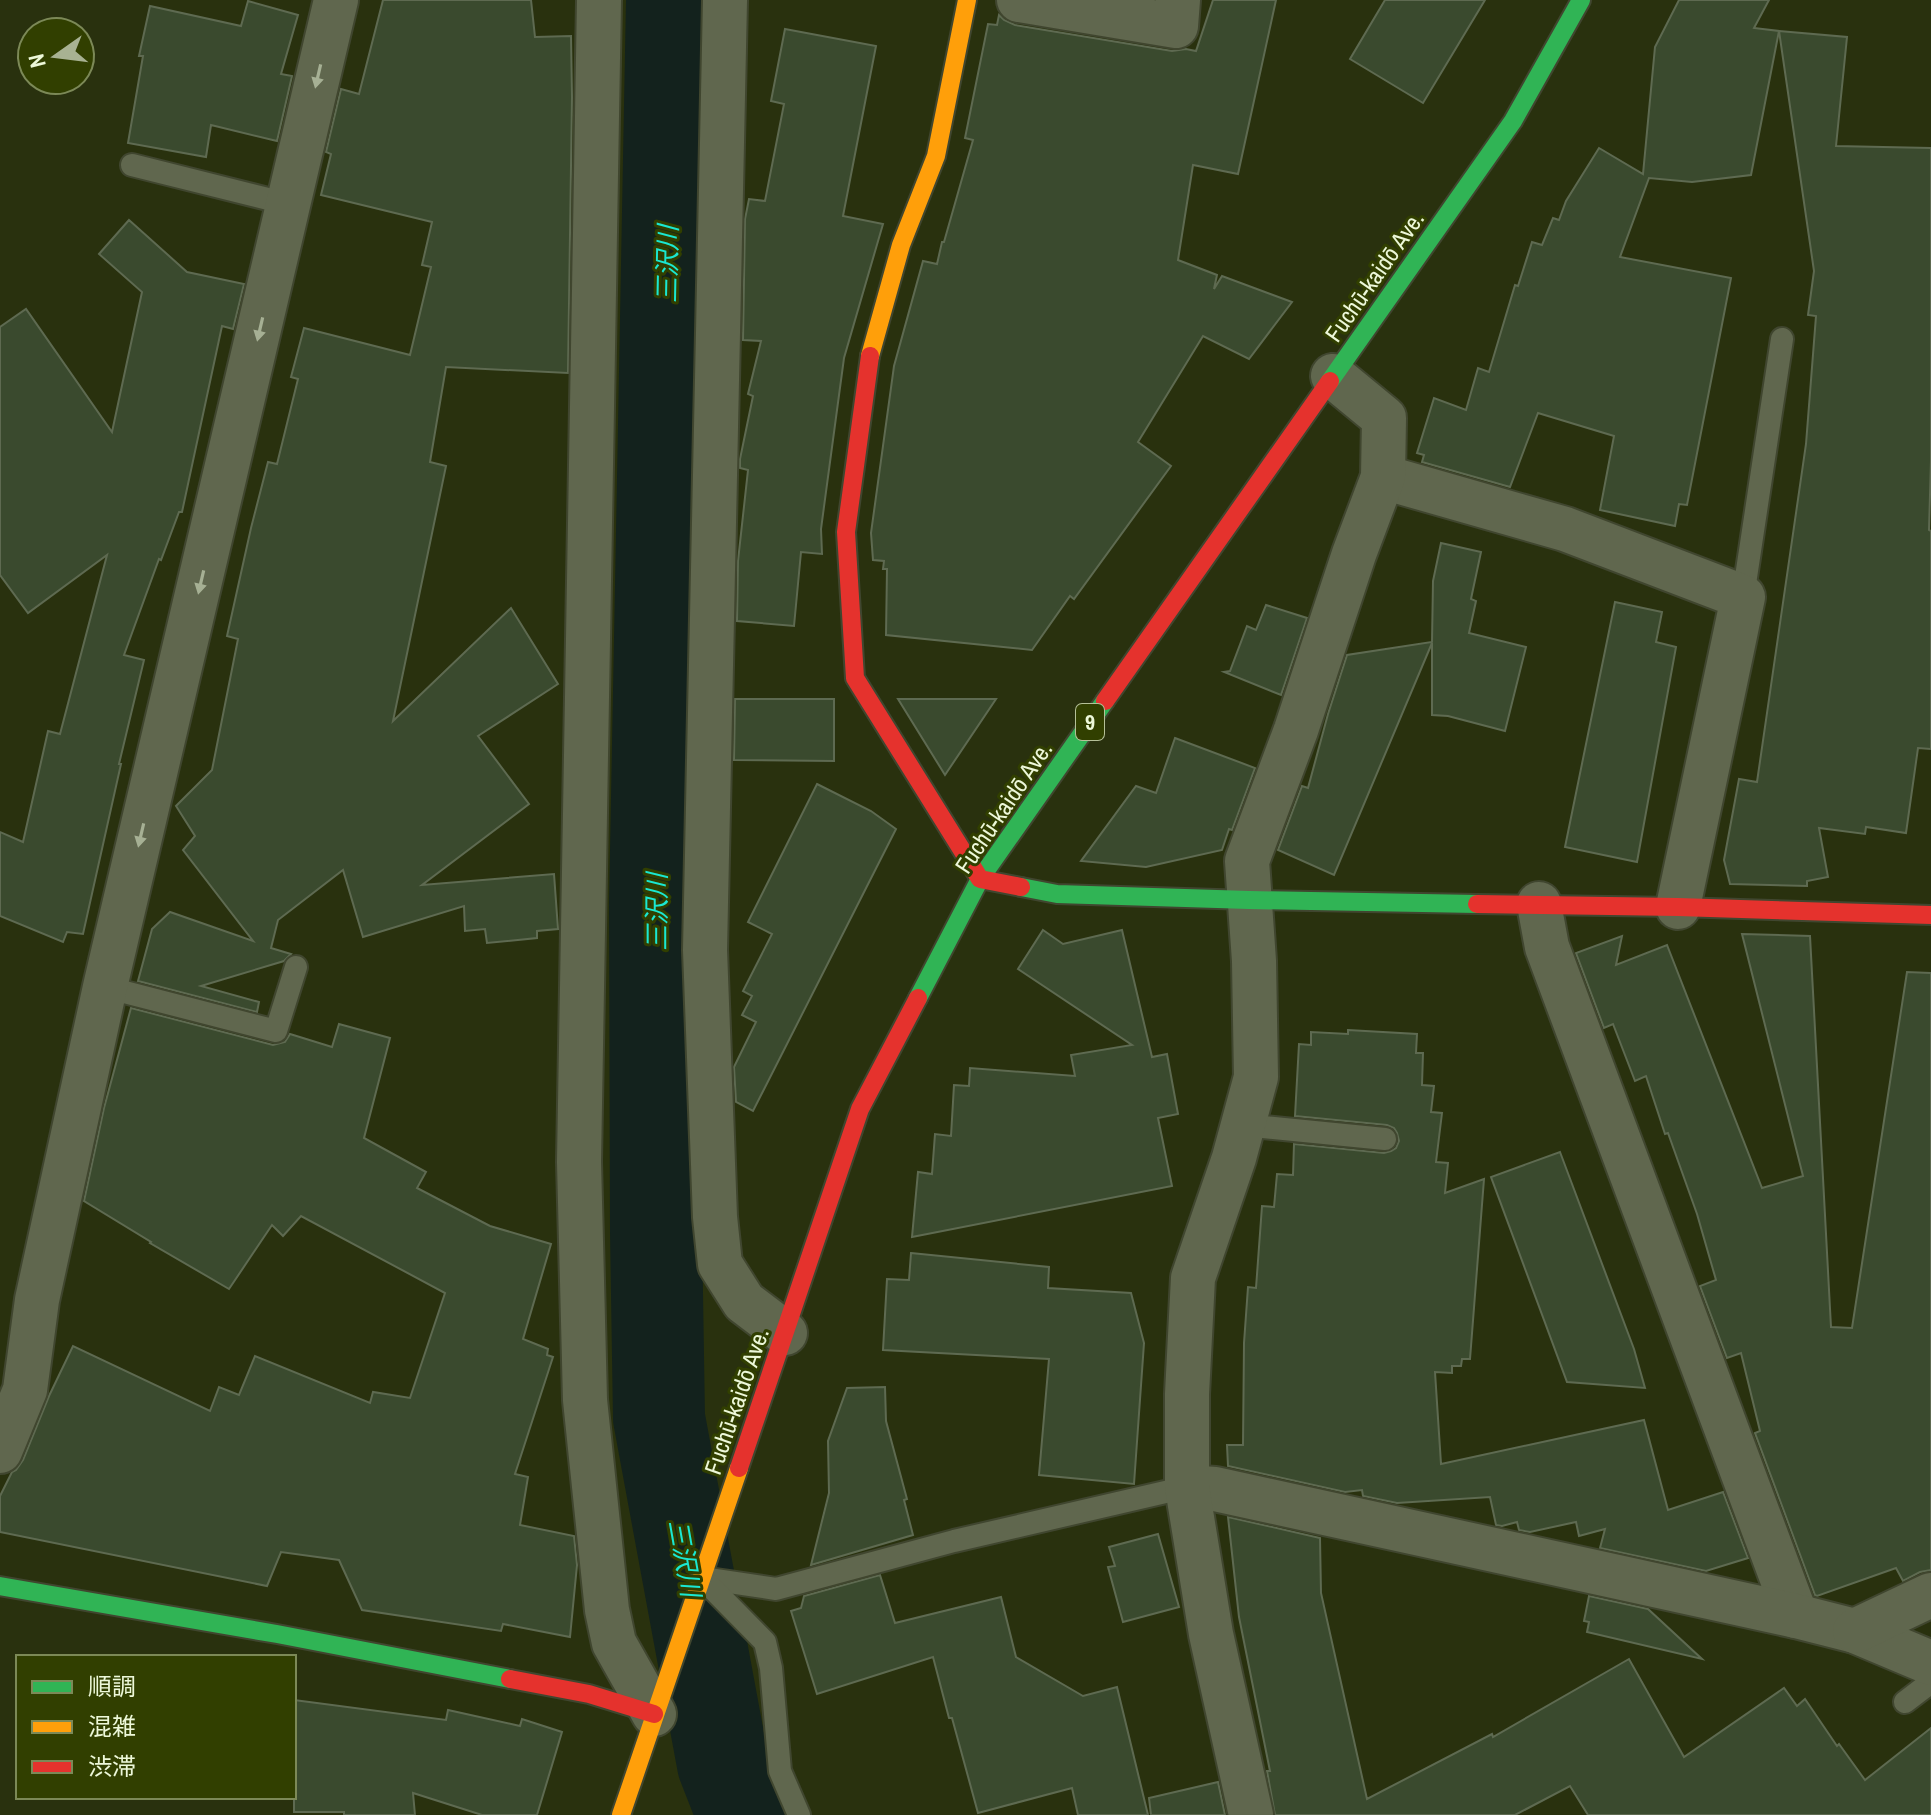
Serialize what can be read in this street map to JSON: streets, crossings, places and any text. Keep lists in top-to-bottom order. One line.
{"streets":{"street":["Fuchū-kaidō Ave.","9"]},"crossings":[["Fuchū-kaidō Ave.","9"]],"water":["三沢川"],"legend":["順調","混雑","渋滞"],"north":"left"}
